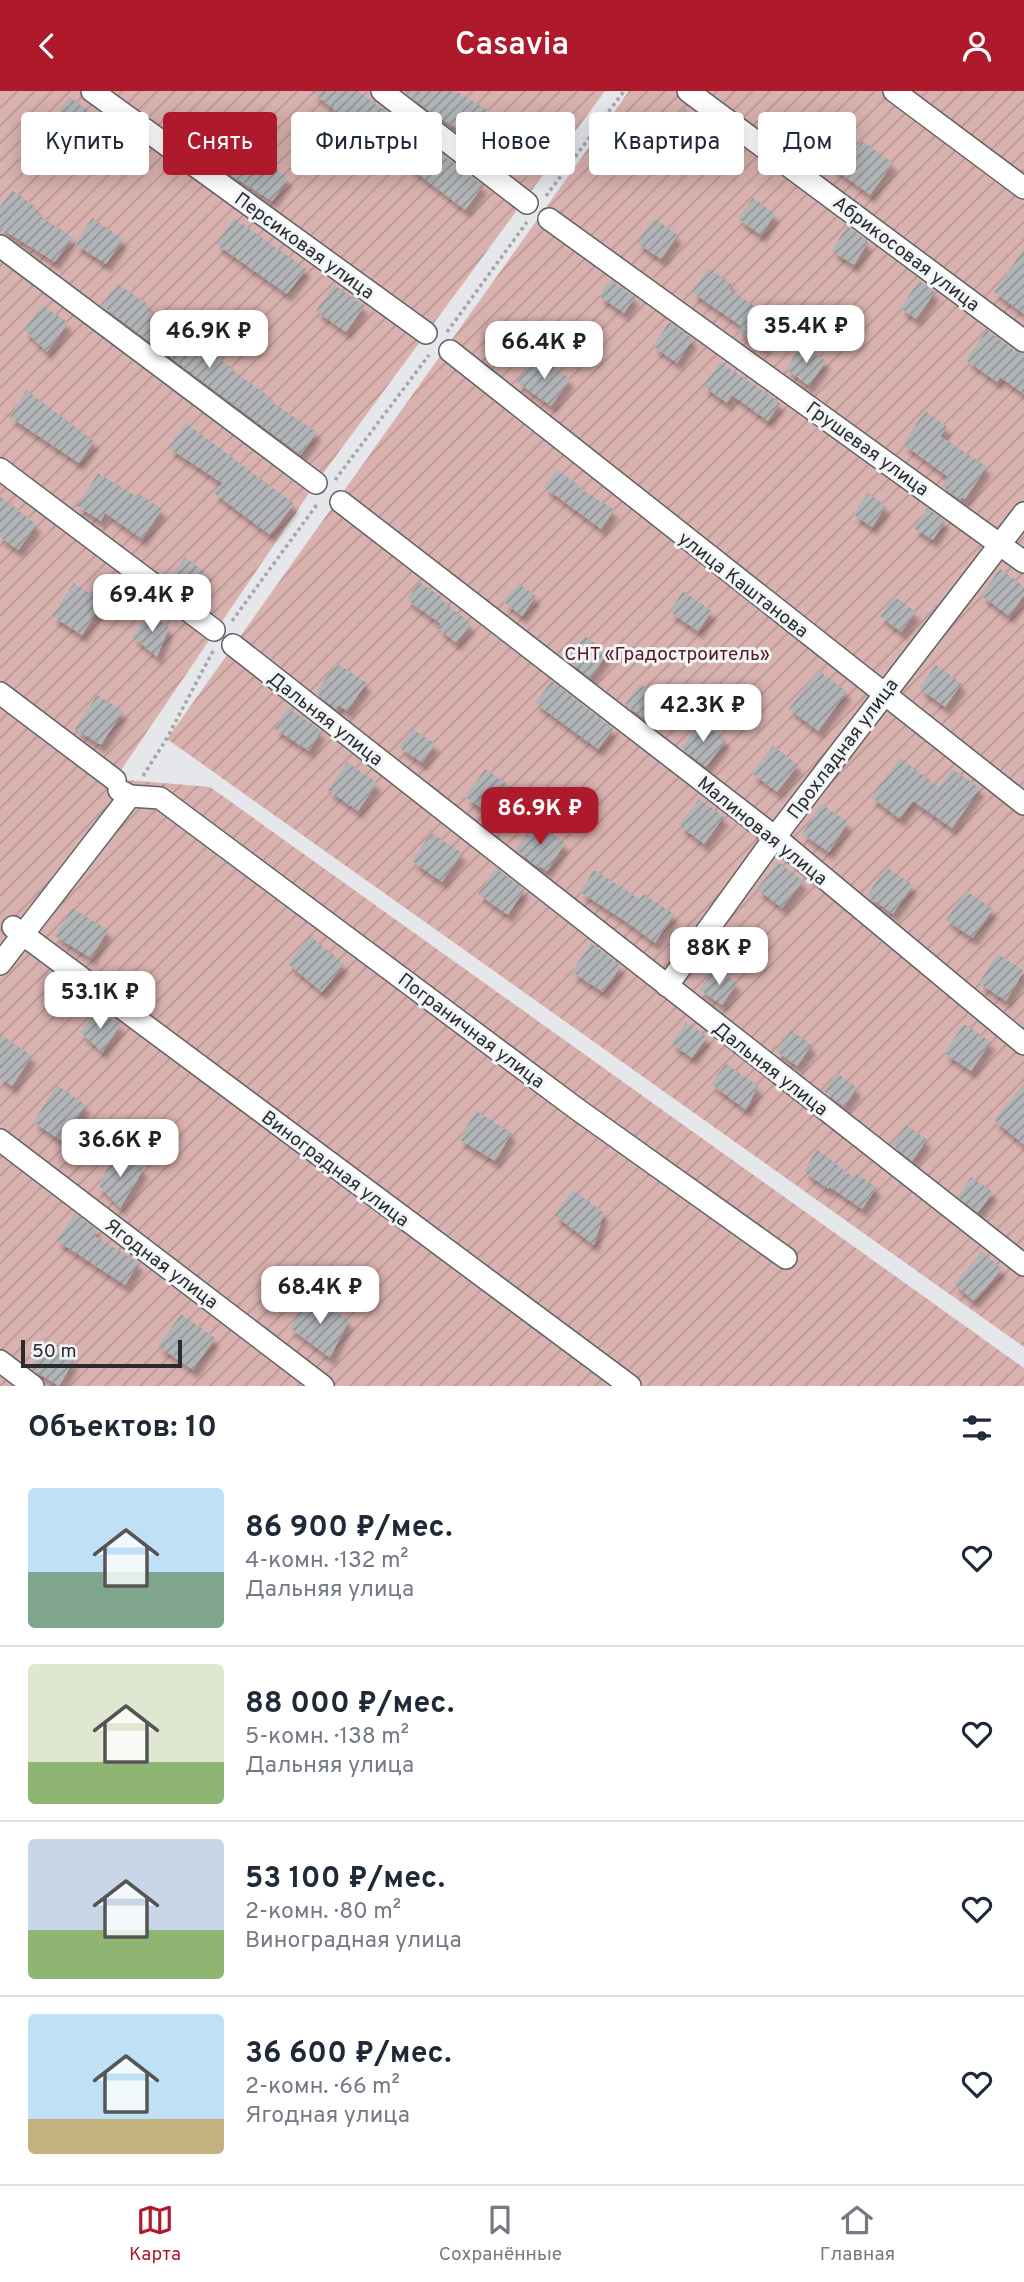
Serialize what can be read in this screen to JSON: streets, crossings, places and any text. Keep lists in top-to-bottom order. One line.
{"streets":{"street":["Персиковая улица","Абрикосовая улица","Грушевая улица","улица Каштанова","Дальняя улица","Прохладная улица","Малиновая улица","Пограничная улица","Виноградная улица","Ягодная улица"]},"crossings":[["Персиковая улица","улица Каштанова"],["Грушевая улица","Прохладная улица"],["улица Каштанова","Прохладная улица"],["Дальняя улица","Прохладная улица"],["Прохладная улица","Малиновая улица"]],"parks":["СНТ «Градостроитель»"],"scale_bar":"50 m","page":{"header":"Casavia","chip":["Купить","Снять","Фильтры","Новое","Квартира","Дом"],"price":["35.4K ₽","46.9K ₽","66.4K ₽","69.4K ₽","42.3K ₽","86.9K ₽","88K ₽","53.1K ₽","36.6K ₽","68.4K ₽"],"scale":"50 m","heading":"Объектов: 10","list":[{"name":"86 900 ₽/мес.","note":"4-комн. · 132 m² · Дальняя улица"},{"name":"88 000 ₽/мес.","note":"5-комн. · 138 m² · Дальняя улица"},{"name":"53 100 ₽/мес.","note":"2-комн. · 80 m² · Виноградная улица"},{"name":"36 600 ₽/мес.","note":"2-комн. · 66 m² · Ягодная улица"}],"tabs":["Карта","Сохранённые","Главная"]}}
